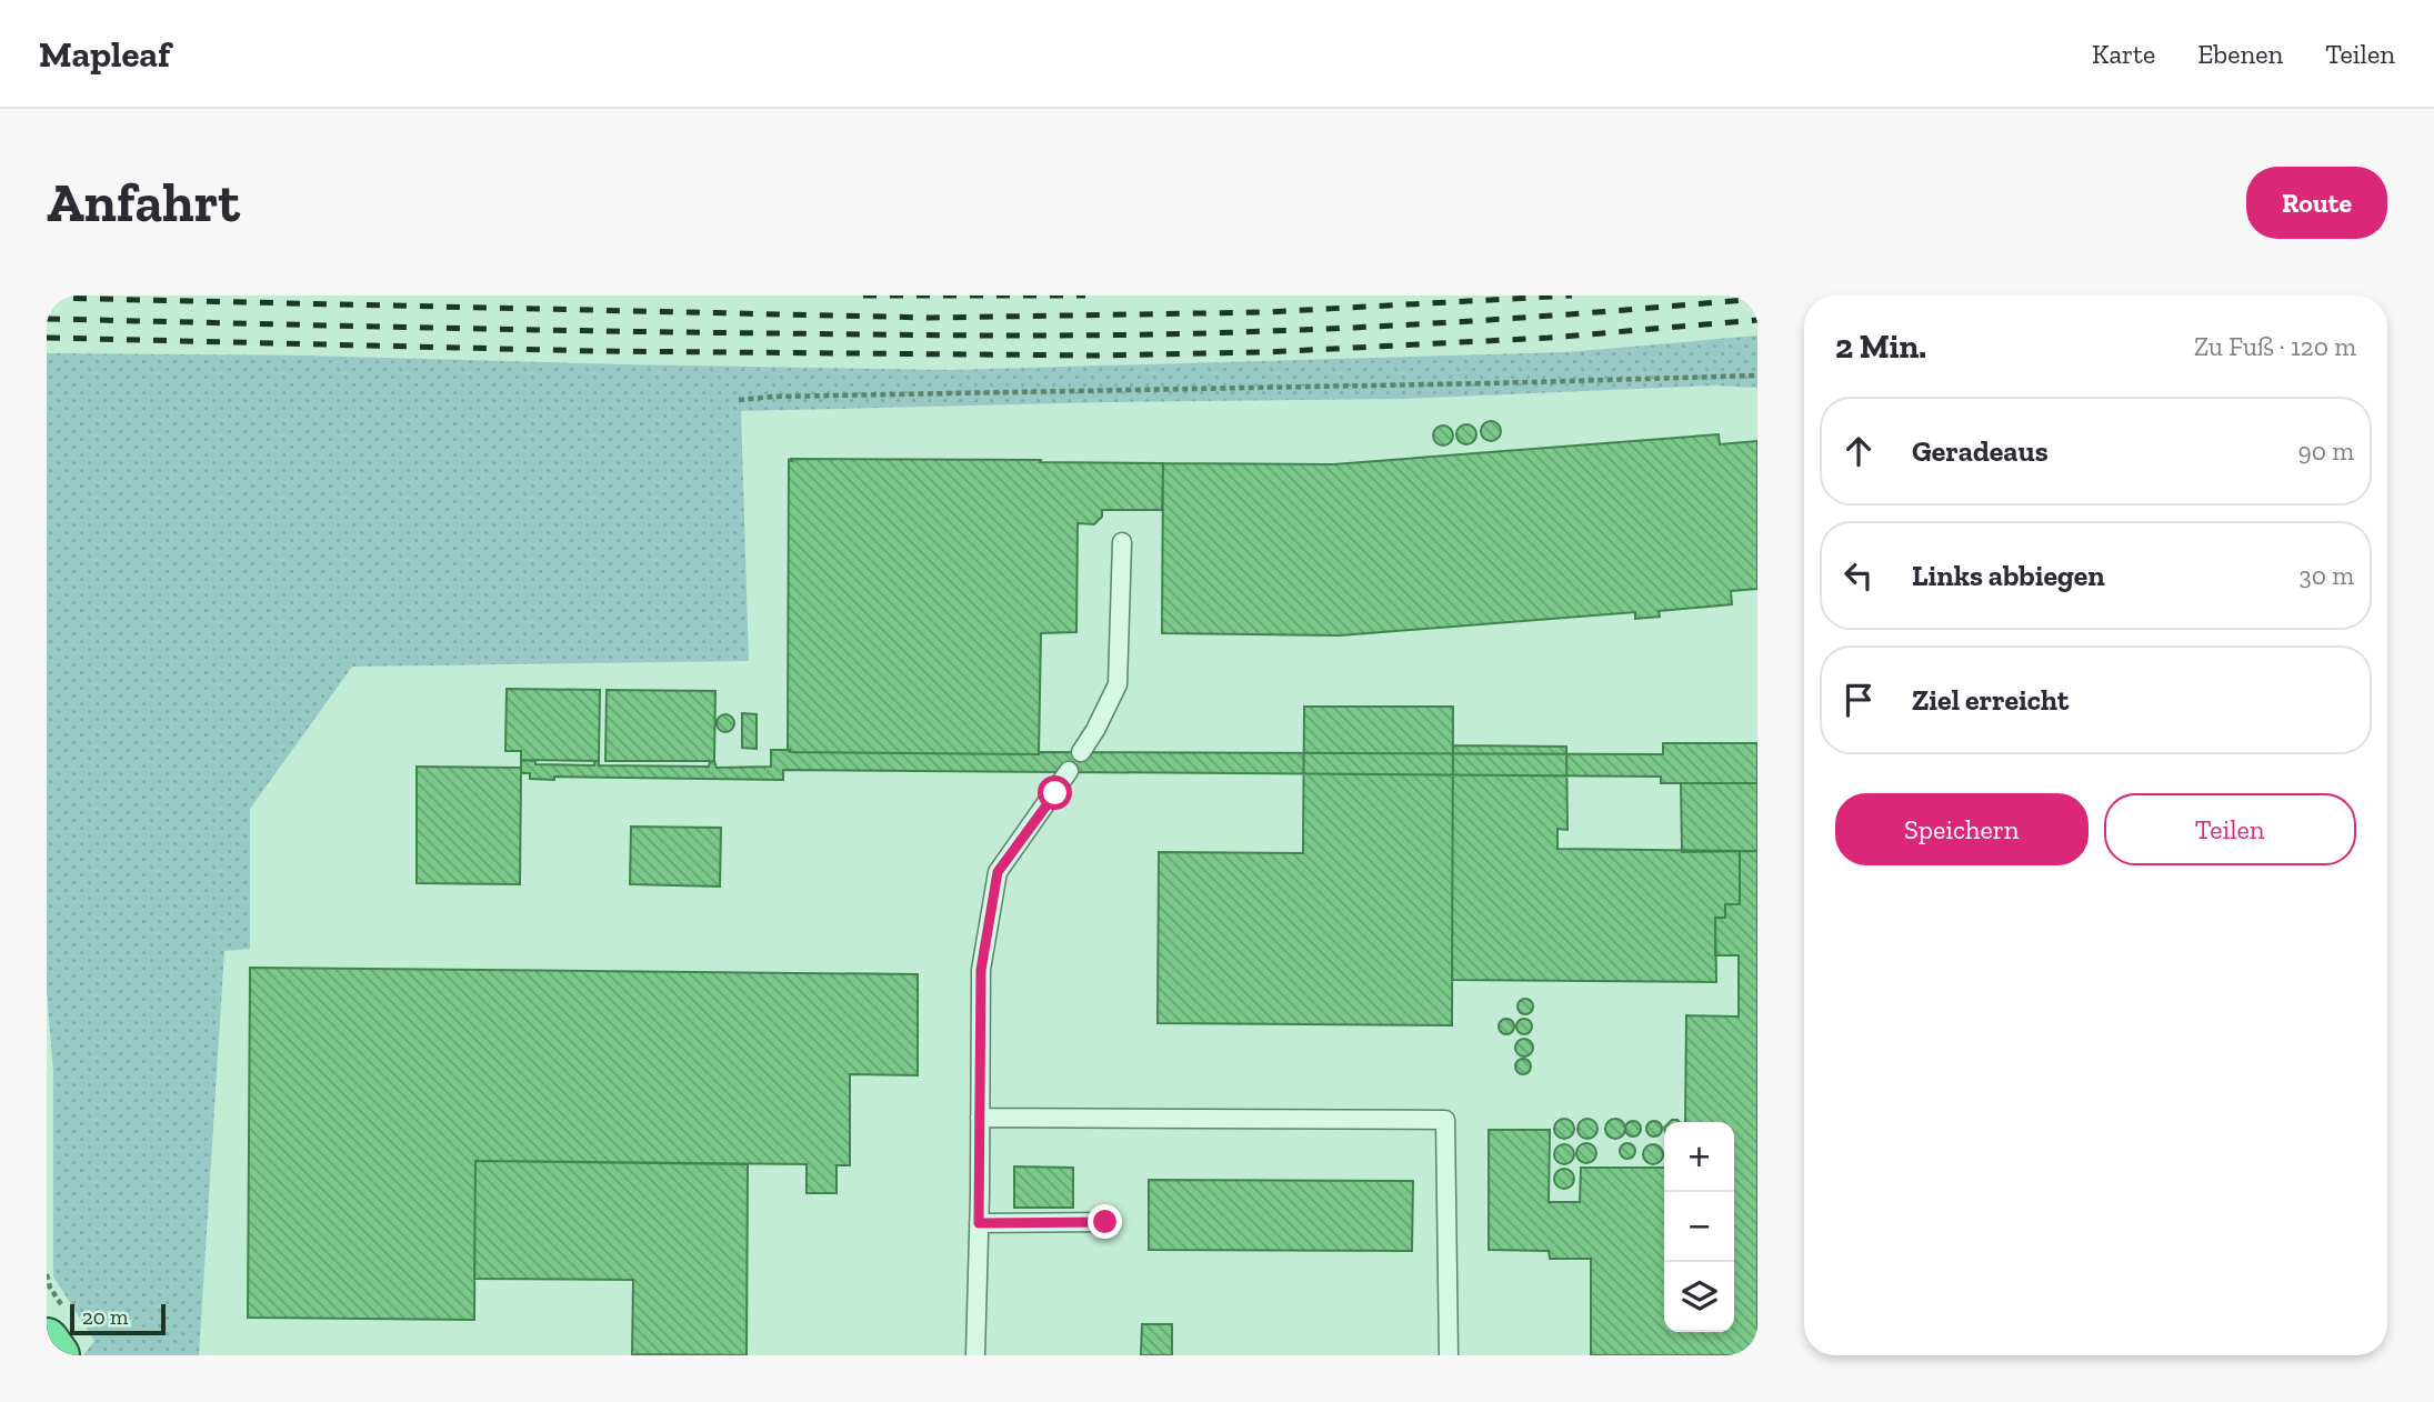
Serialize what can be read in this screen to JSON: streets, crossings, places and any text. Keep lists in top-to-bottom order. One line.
{"scale_bar":"20 m","page":{"header":"Mapleaf","nav":["Karte","Ebenen","Teilen"],"buttons":["Route",["Speichern","Teilen"]],"title":"Anfahrt","heading":["2 Min.","Zu Fuß · 120 m"],"list":[["Geradeaus","90 m"],["Links abbiegen","30 m"],"Ziel erreicht"],"map_buttons":["+","−"],"scale":"20 m"}}
